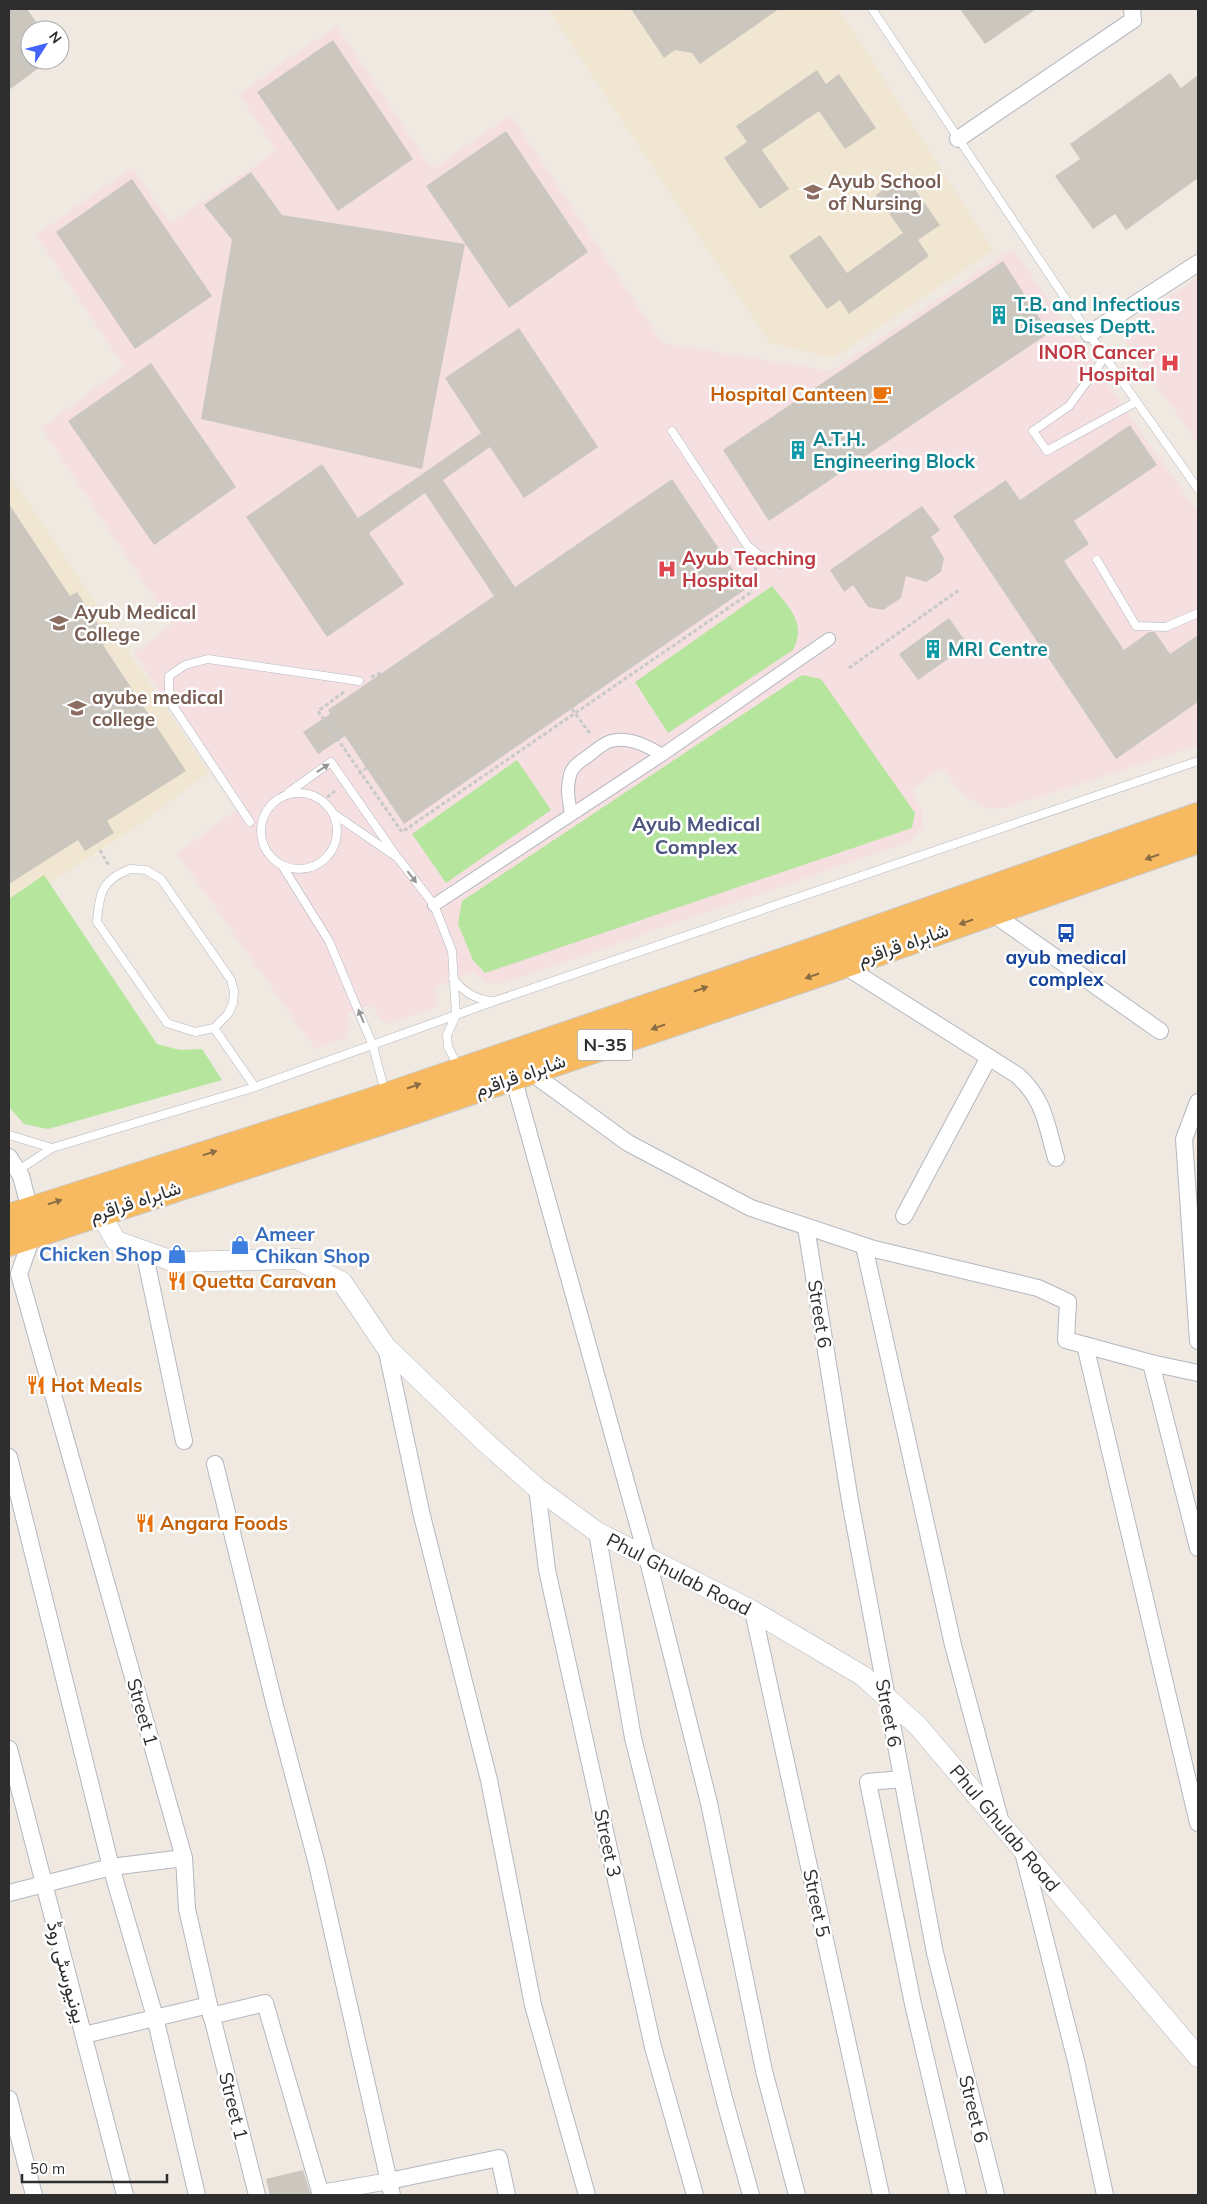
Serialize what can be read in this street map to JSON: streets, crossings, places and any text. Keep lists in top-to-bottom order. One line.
{"streets":{"highway":["شاہراہ قراقرم","N-35"],"street":["Street 6","Phul Ghulab Road","Street 1","Street 3","Street 5","یونیورسٹی روڈ"]},"crossings":[["شاہراہ قراقرم","Phul Ghulab Road"],["شاہراہ قراقرم","Street 1"],["Street 6","Phul Ghulab Road"],["Phul Ghulab Road","Street 3"],["Phul Ghulab Road","Street 5"]],"districts":["Ayub Medical Complex"],"places":{"school or university":["Ayub School of Nursing","Ayub Medical College","ayube medical college"],"building":["T.B. and Infectious Diseases Deptt.","A.T.H. Engineering Block","MRI Centre"],"hospital":["INOR Cancer Hospital","Ayub Teaching Hospital"],"cafe":["Hospital Canteen"],"bus stop":["ayub medical complex"],"shop":["Ameer Chikan Shop","Chicken Shop"],"restaurant":["Quetta Caravan","Hot Meals","Angara Foods"]},"scale_bar":"50 m","north":"top right"}
